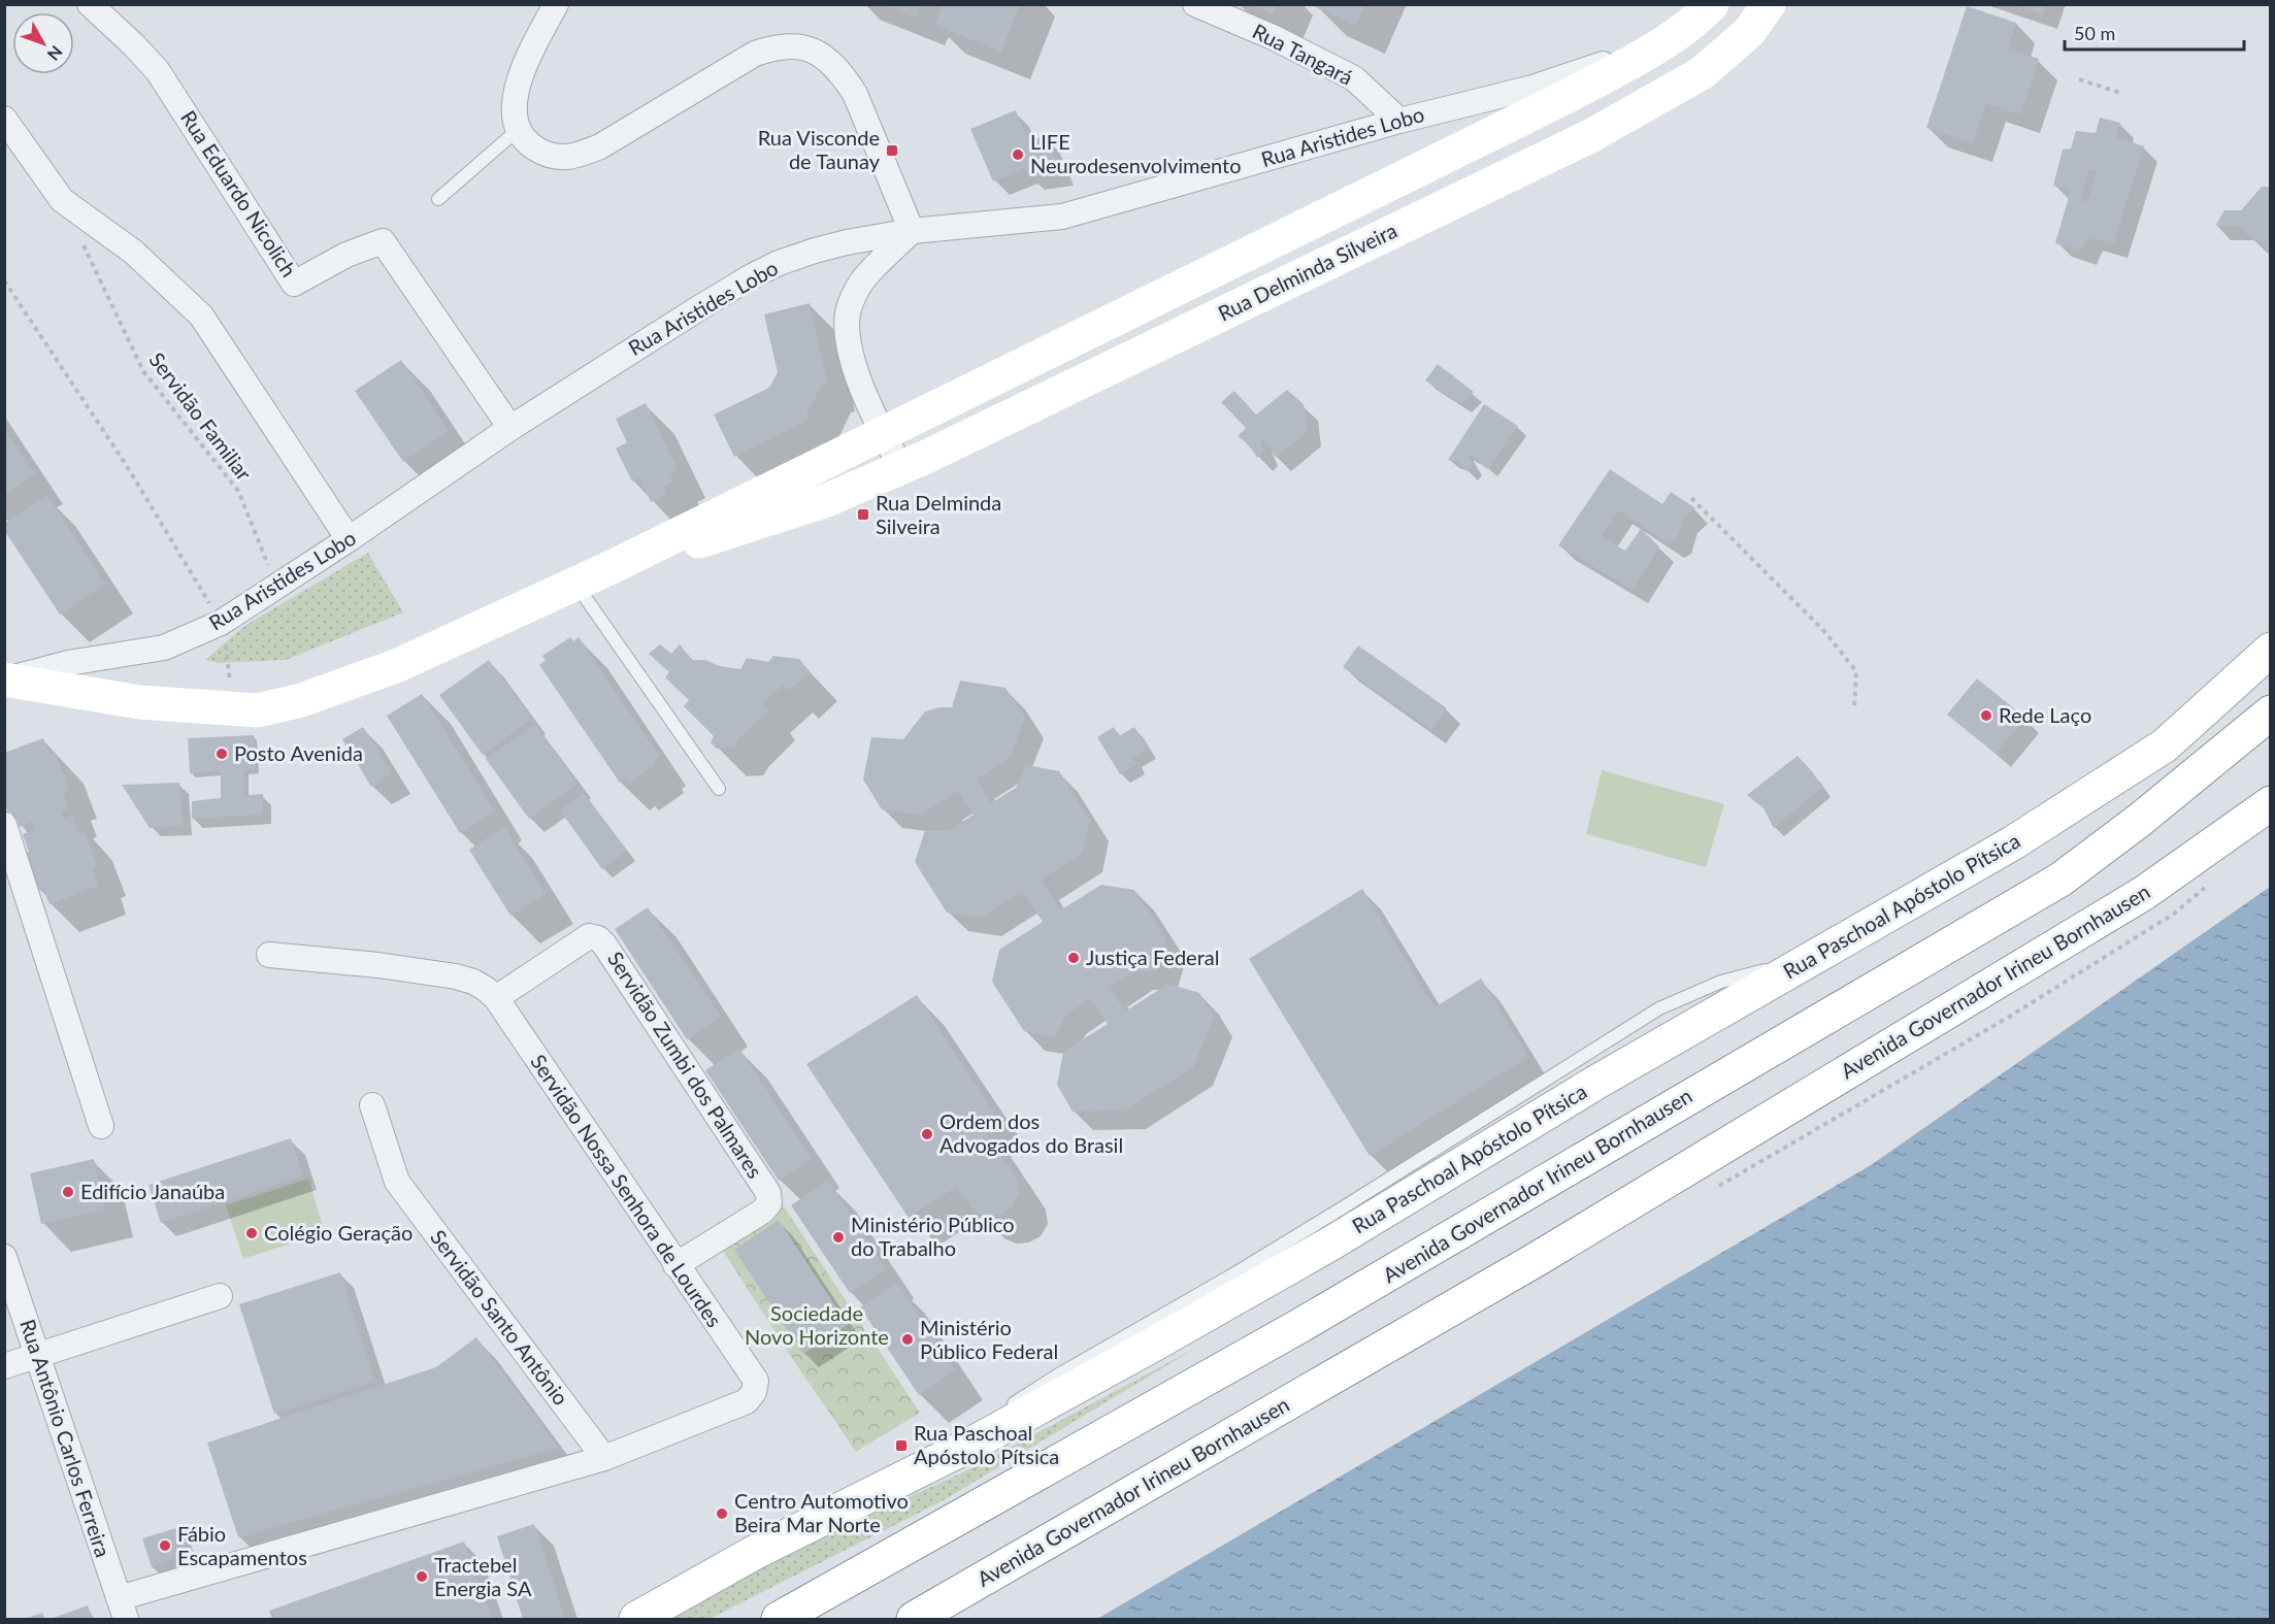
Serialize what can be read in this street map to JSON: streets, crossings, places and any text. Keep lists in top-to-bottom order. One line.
{"streets":{"main road":["Rua Delminda Silveira","Rua Paschoal Apóstolo Pítsica","Avenida Governador Irineu Bornhausen"],"street":["Rua Tangará","Rua Aristides Lobo","Rua Eduardo Nicolich","Servidão Zumbi dos Palmares","Servidão Nossa Senhora de Lourdes","Servidão Santo Antônio","Rua Antônio Carlos Ferreira"],"path":["Servidão Familiar"]},"crossings":[["Rua Tangará","Rua Aristides Lobo"],["Rua Aristides Lobo","Rua Eduardo Nicolich"],["Rua Aristides Lobo","Rua Delminda Silveira"],["Rua Aristides Lobo","Servidão Familiar"],["Servidão Zumbi dos Palmares","Servidão Nossa Senhora de Lourdes"],["Servidão Nossa Senhora de Lourdes","Servidão Santo Antônio"],["Servidão Nossa Senhora de Lourdes","Rua Antônio Carlos Ferreira"]],"parks":["Sociedade Novo Horizonte"],"places":{"transit":["Rua Visconde de Taunay","Rua Delminda Silveira","Rua Paschoal Apóstolo Pítsica"],"other":["LIFE Neurodesenvolvimento","Rede Laço","Posto Avenida","Justiça Federal","Ordem dos Advogados do Brasil","Edifício Janaúba","Colégio Geração","Ministério Público do Trabalho","Ministério Público Federal","Centro Automotivo Beira Mar Norte","Fábio Escapamentos","Tractebel Energia SA"]},"scale_bar":"50 m","north":"bottom right"}
